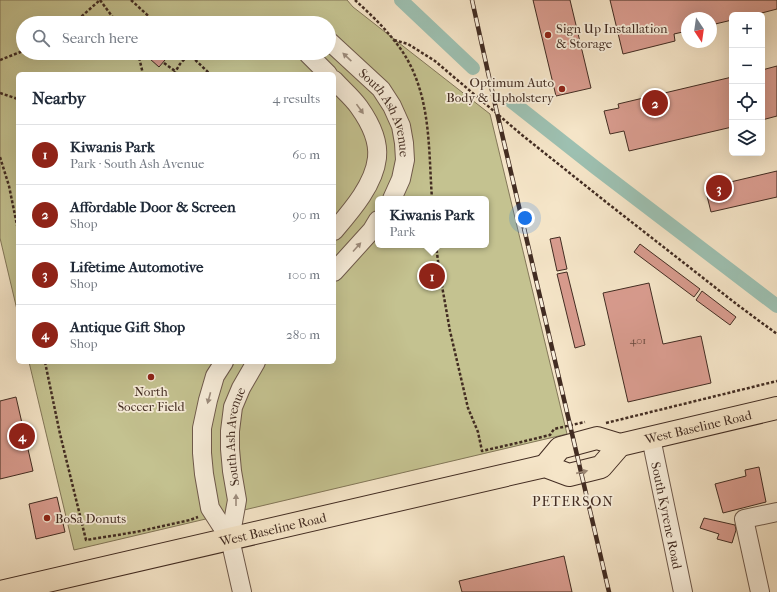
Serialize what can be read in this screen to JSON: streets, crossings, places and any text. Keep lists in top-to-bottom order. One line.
{"streets":{"main road":["West Baseline Road"],"street":["South Ash Avenue","South Kyrene Road"]},"crossings":[["South Ash Avenue","West Baseline Road"],["West Baseline Road","South Kyrene Road"]],"districts":["PETERSON"],"places":["Sign Up Installation & Storage","Optimum Auto Body & Upholstery","North Soccer Field","BoSa Donuts"],"house_numbers":["401"],"north":"bottom","page":{"map_buttons":["+","−"],"search":"Search here","heading":["Nearby","4 results"],"pins":["2","3","1","4"],"list":[{"mark":"1","name":"Kiwanis Park","note":"Park · South Ash Avenue","value":"60 m"},{"mark":"2","name":"Affordable Door & Screen","note":"Shop","value":"90 m"},{"mark":"3","name":"Lifetime Automotive","note":"Shop","value":"100 m"},{"mark":"4","name":"Antique Gift Shop","note":"Shop","value":"280 m"}],"popup":["Kiwanis Park","Park"]}}
